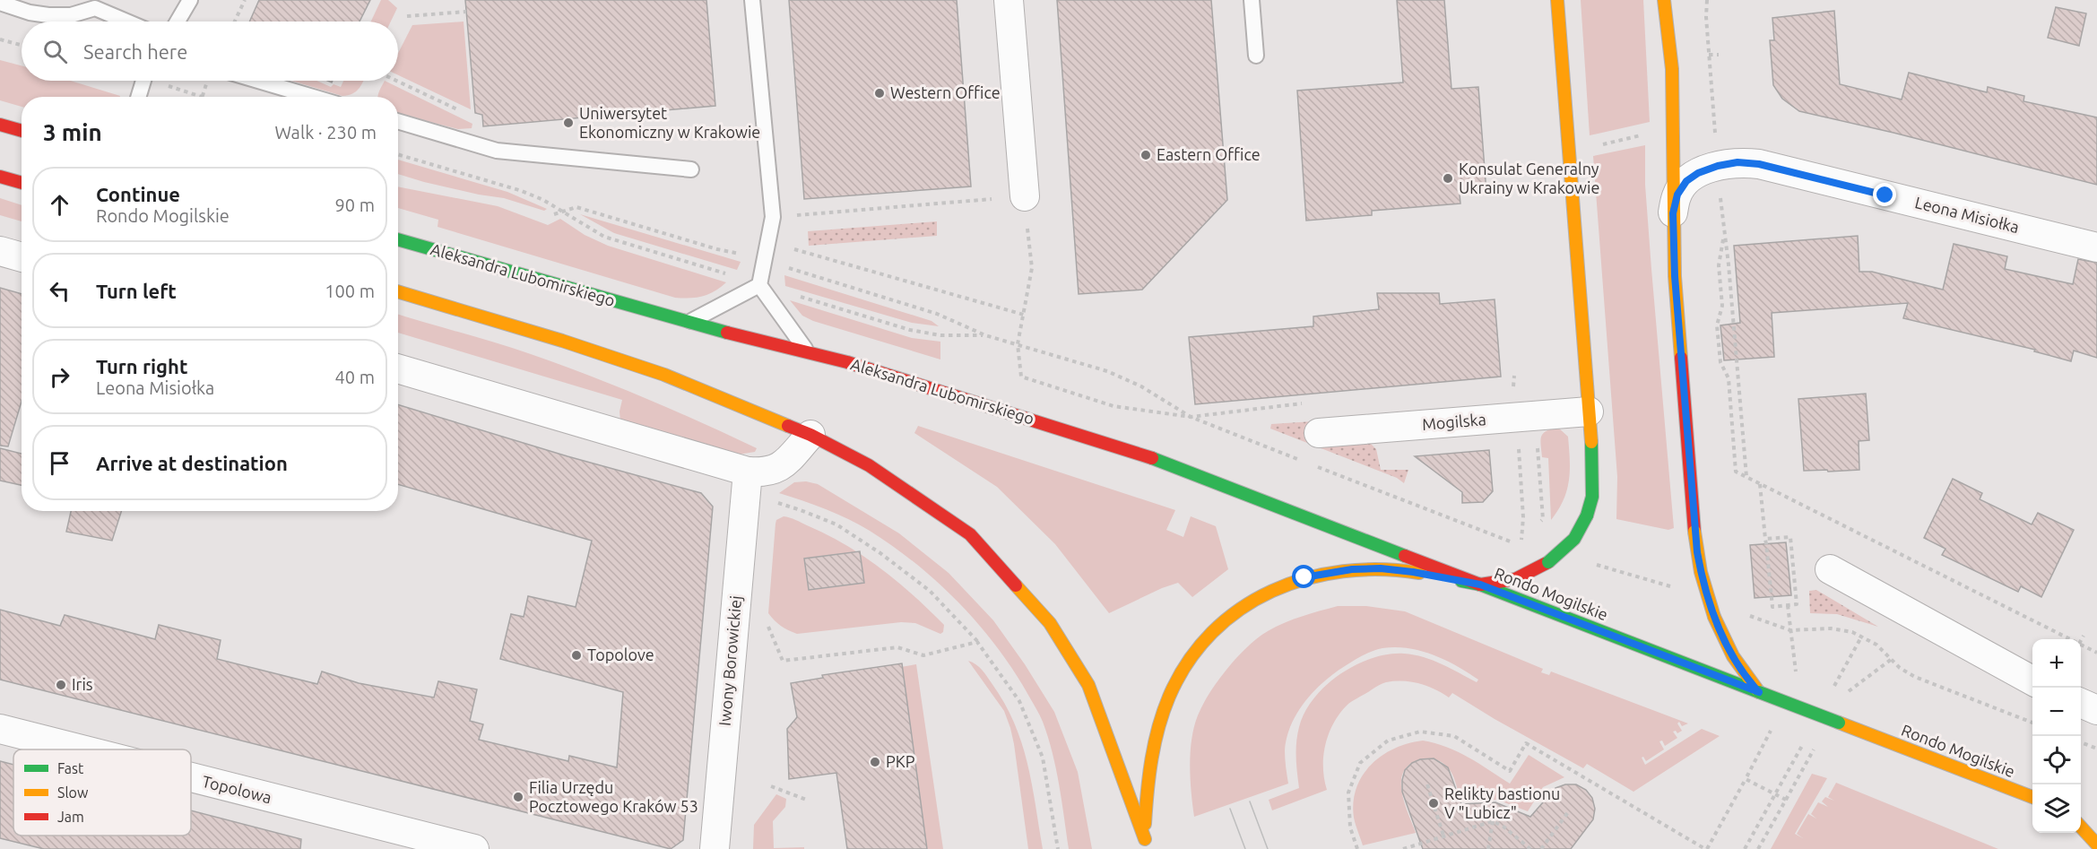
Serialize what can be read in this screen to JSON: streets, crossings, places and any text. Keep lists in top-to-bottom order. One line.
{"streets":{"main road":["Aleksandra Lubomirskiego","Rondo Mogilskie"],"street":["Leona Misiołka","Mogilska","Iwony Borowickiej","Topolowa"]},"crossings":[["Aleksandra Lubomirskiego","Rondo Mogilskie"]],"places":["Western Office","Uniwersytet Ekonomiczny w Krakowie","Eastern Office","Konsulat Generalny Ukrainy w Krakowie","Topolove","Iris","PKP","Filia Urzędu Pocztowego Kraków 53","Relikty bastionu V \"Lubicz\""],"legend":["Fast","Slow","Jam"],"page":{"search":"Search here","heading":["3 min","Walk · 230 m"],"list":[["Continue","Rondo Mogilskie","90 m"],["Turn left","100 m"],["Turn right","Leona Misiołka","40 m"],"Arrive at destination"],"map_buttons":["+","−"]}}
